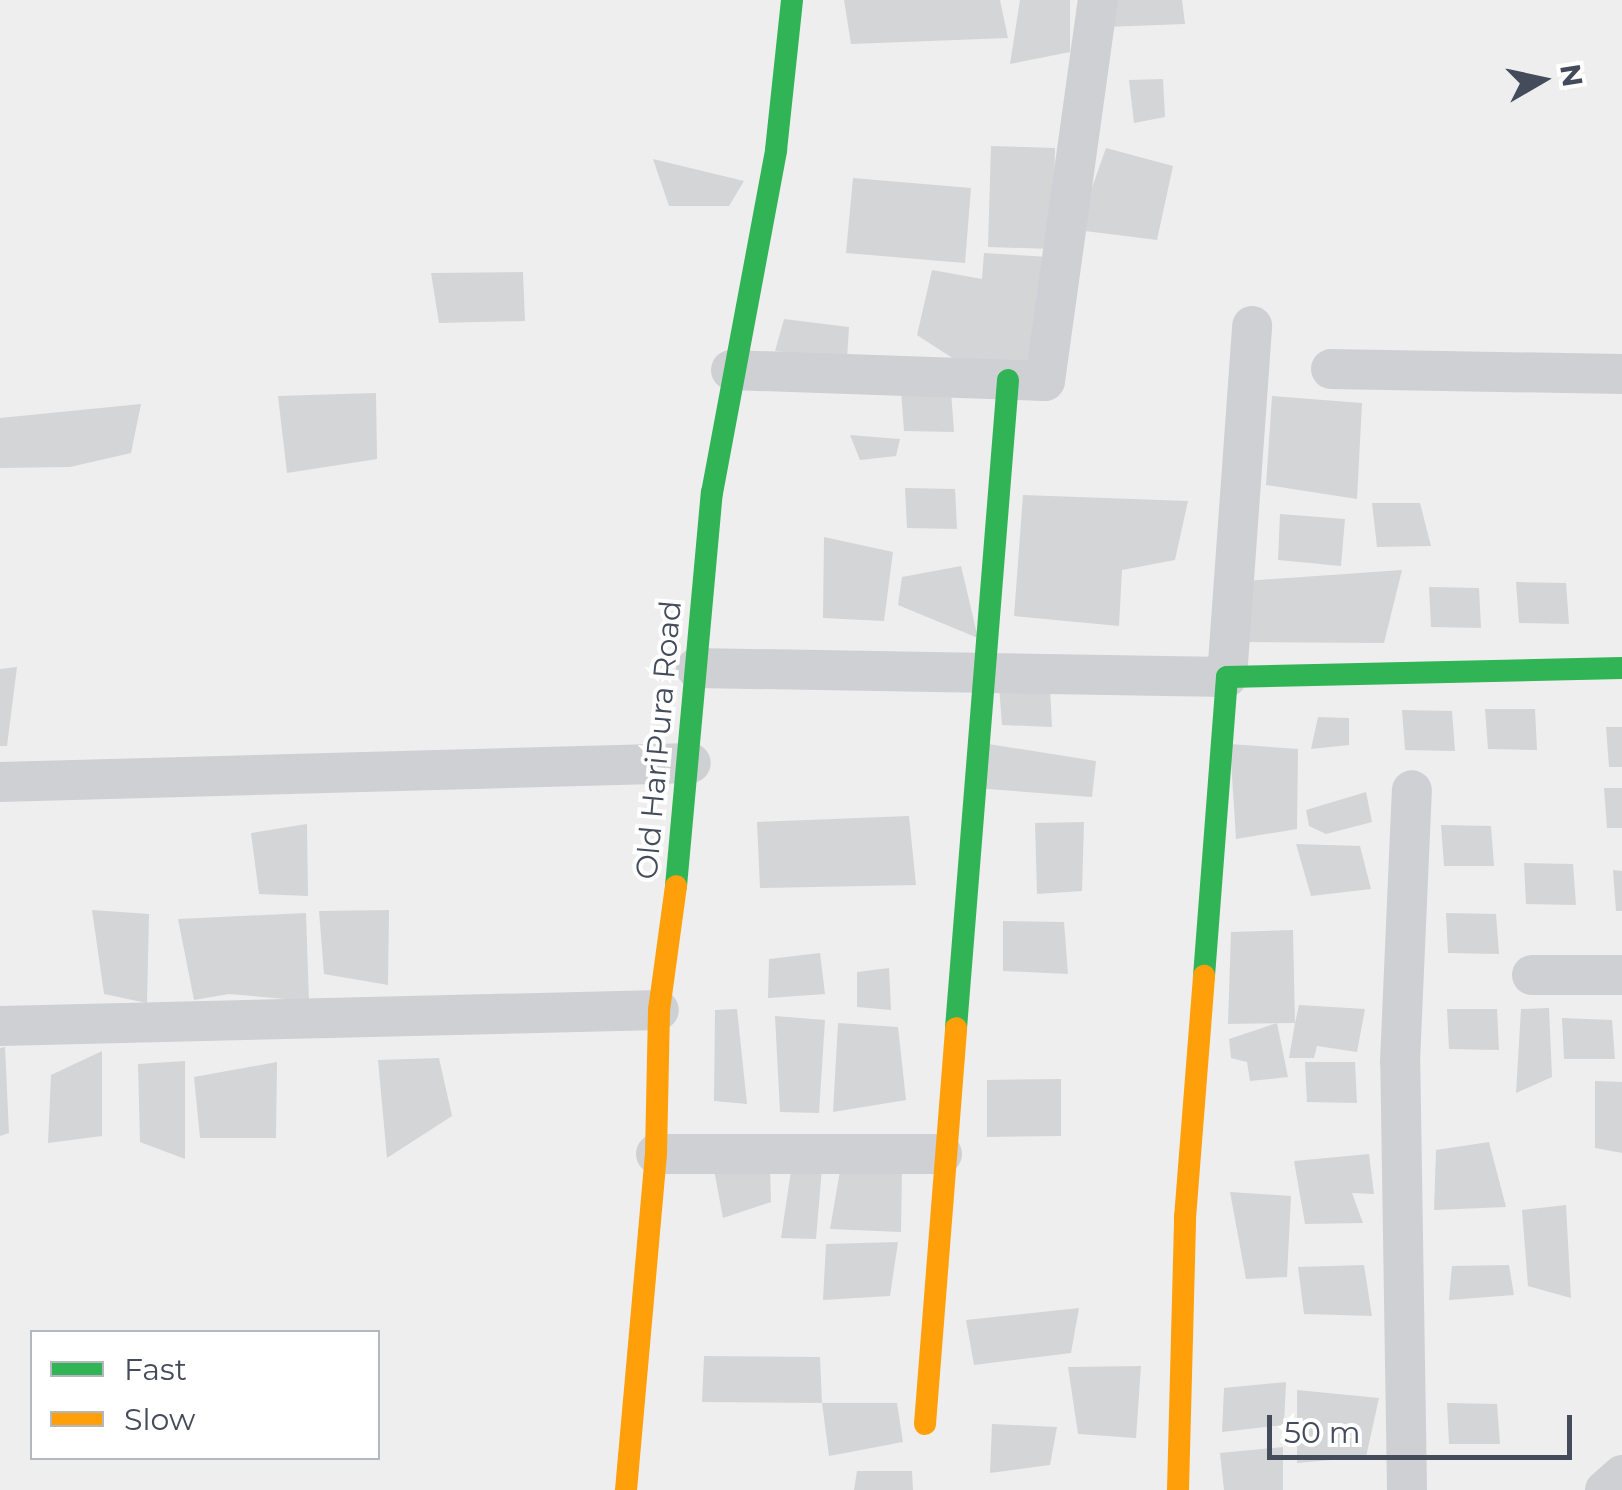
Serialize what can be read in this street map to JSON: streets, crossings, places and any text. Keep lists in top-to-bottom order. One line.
{"streets":{"street":["Old HariPura Road"]},"legend":["Fast","Slow"],"scale_bar":"50 m","north":"right"}
